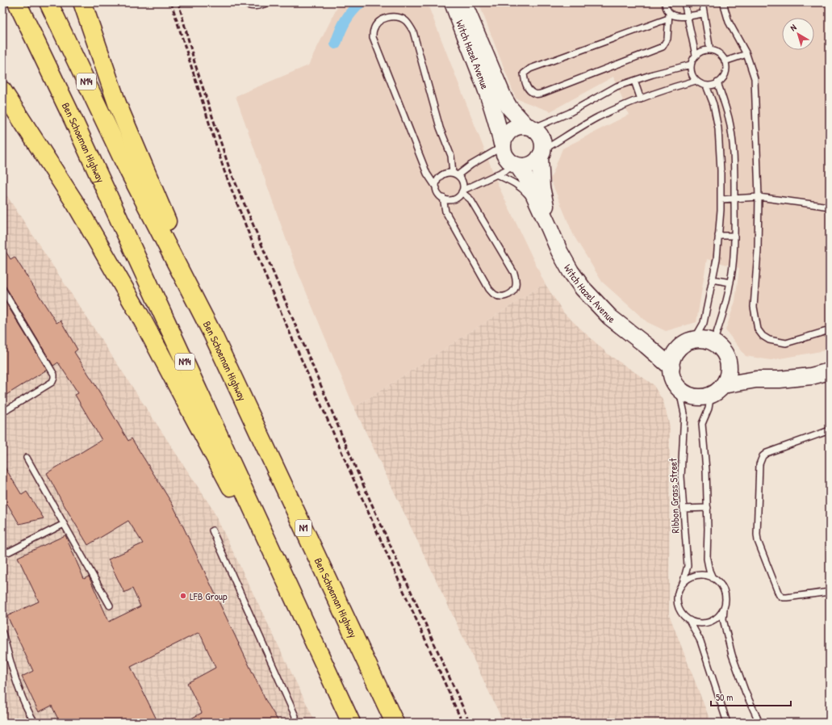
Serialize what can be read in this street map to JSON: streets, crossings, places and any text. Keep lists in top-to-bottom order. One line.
{"streets":{"highway":["N14","Ben Schoeman Highway","N1"],"street":["Witch Hazel Avenue"],"lane":["Ribbon Grass Street"]},"crossings":[["Witch Hazel Avenue","Ribbon Grass Street"]],"places":["LFB Group"],"scale_bar":"50 m","north":"top left"}
